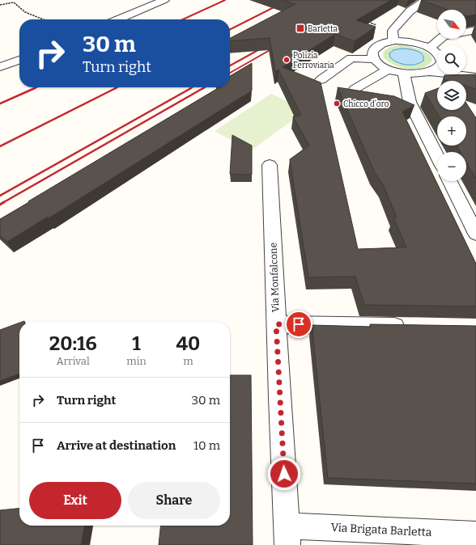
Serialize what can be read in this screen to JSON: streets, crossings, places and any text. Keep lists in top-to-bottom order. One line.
{"streets":{"street":["Via Monfalcone","Via Brigata Barletta"]},"crossings":[["Via Monfalcone","Via Brigata Barletta"]],"places":{"transit":["Barletta"],"other":["Polizia Ferroviaria","Chicco d'oro"]},"north":"bottom right","page":{"map_buttons":["+","−"],"turn":["30 m","Turn right"],"eta":["20:16","Arrival","1","min","40","m"],"list":[{"name":"Turn right","value":"30 m"},{"name":"Arrive at destination","value":"10 m"}],"buttons":["Exit","Share"]}}
